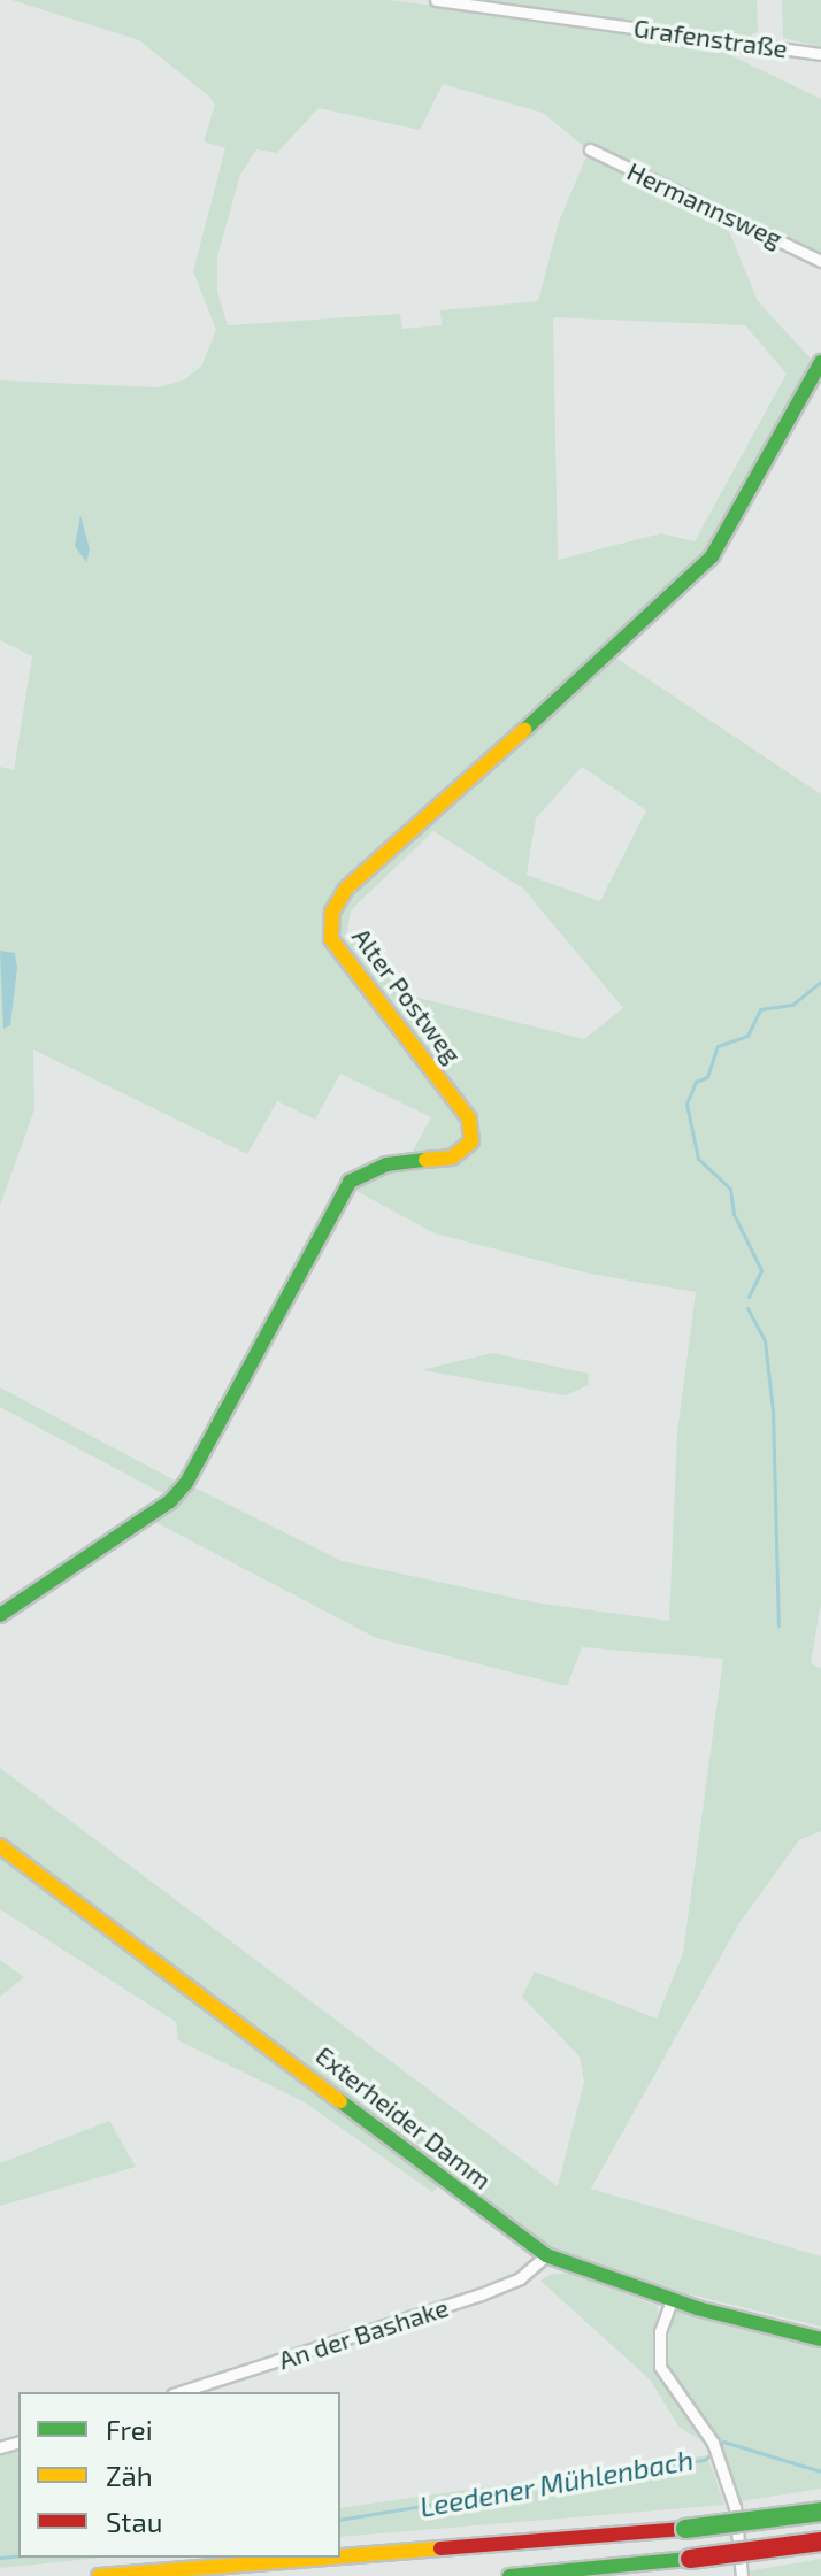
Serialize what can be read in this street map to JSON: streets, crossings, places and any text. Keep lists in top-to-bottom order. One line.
{"streets":{"main road":["Alter Postweg","Exterheider Damm"],"street":["Grafenstraße","Hermannsweg","An der Bashake"]},"crossings":[["Exterheider Damm","An der Bashake"]],"water":["Leedener Mühlenbach"],"legend":["Frei","Zäh","Stau"]}
